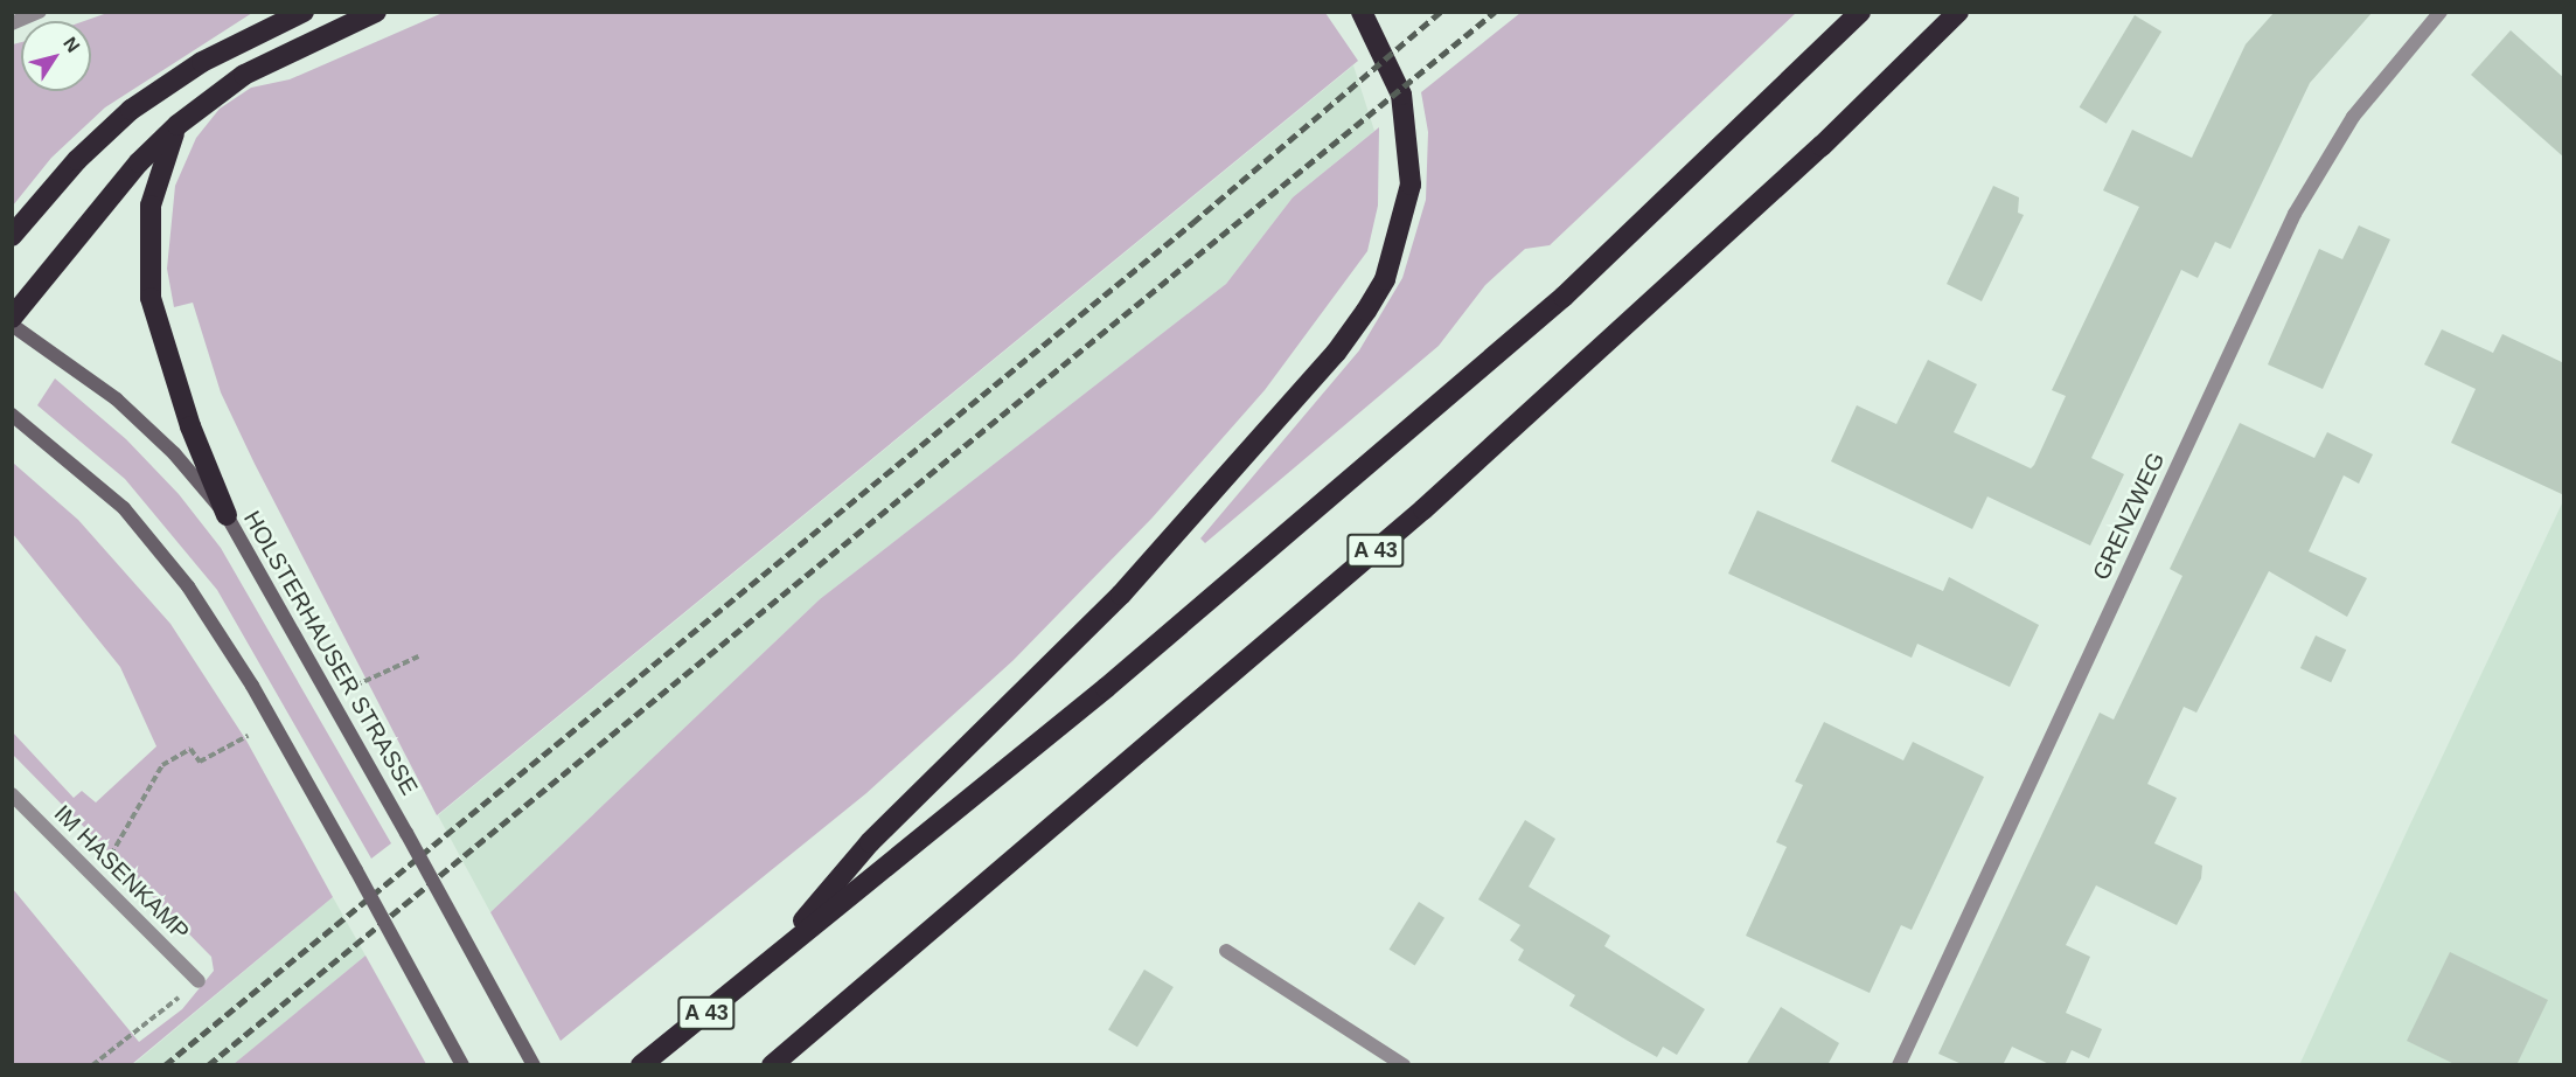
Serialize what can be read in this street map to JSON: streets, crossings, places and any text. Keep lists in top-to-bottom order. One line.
{"streets":{"highway":["A 43"],"main road":["HOLSTERHAUSER STRASSE"],"street":["GRENZWEG","IM HASENKAMP"]},"north":"top right"}
